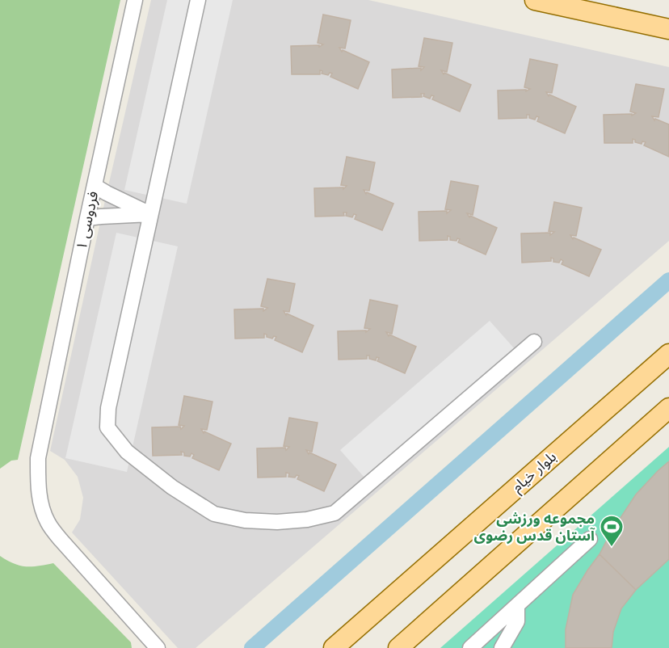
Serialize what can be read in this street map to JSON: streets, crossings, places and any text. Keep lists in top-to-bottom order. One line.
{"streets":{"main road":["بلوار خیام"],"street":["فردوسی ۱"]},"places":{"sports":["مجموعه ورزشی آستان قدس رضوی"]}}
